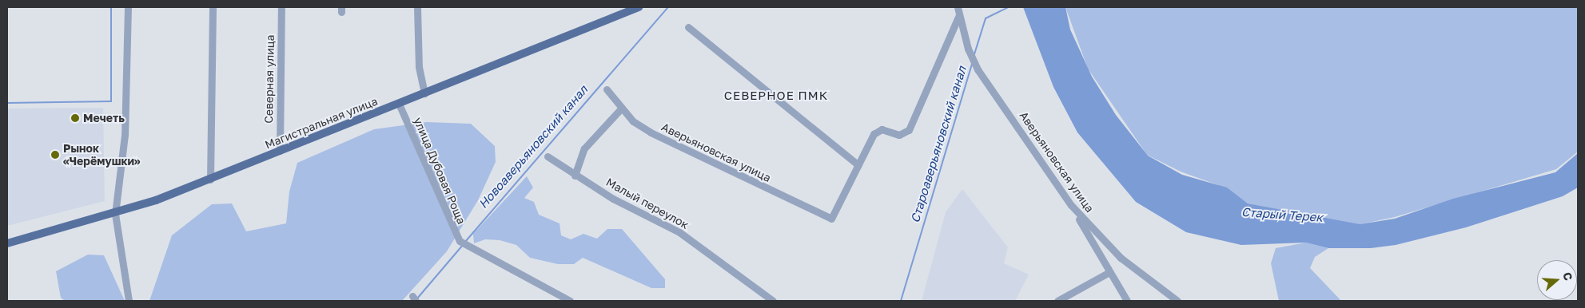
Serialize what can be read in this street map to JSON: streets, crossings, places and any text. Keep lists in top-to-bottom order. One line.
{"streets":{"main road":["Магистральная улица"],"street":["Северная улица","Аверьяновская улица","улица Дубовая Роща","Малый переулок"]},"crossings":[["Северная улица","Магистральная улица"],["Магистральная улица","улица Дубовая Роща"]],"districts":["СЕВЕРНОЕ ПМК"],"water":["Староаверьяновский канал","Новоаверьяновский канал","Старый Терек"],"places":["Мечеть","Рынок «Черёмушки»"],"north":"right"}
